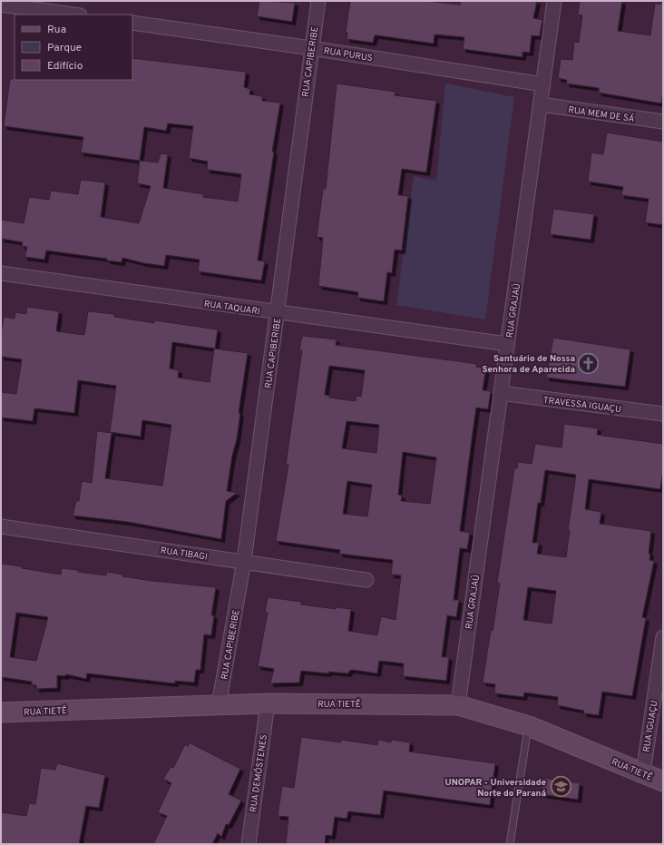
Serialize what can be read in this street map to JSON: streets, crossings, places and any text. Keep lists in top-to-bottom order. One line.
{"streets":{"street":["RUA PURUS","RUA CAPIBERIBE","RUA MEM DE SÁ","RUA TAQUARI","RUA GRAJAÚ","TRAVESSA IGUAÇU","RUA TIBAGI","RUA TIETÊ","RUA IGUAÇU","RUA DEMÓSTENES"]},"crossings":[["RUA PURUS","RUA CAPIBERIBE"],["RUA PURUS","RUA GRAJAÚ"],["RUA CAPIBERIBE","RUA TAQUARI"],["RUA CAPIBERIBE","RUA TIBAGI"],["RUA CAPIBERIBE","RUA TIETÊ"],["RUA MEM DE SÁ","RUA GRAJAÚ"],["RUA TAQUARI","RUA GRAJAÚ"],["RUA GRAJAÚ","TRAVESSA IGUAÇU"],["RUA GRAJAÚ","RUA TIETÊ"],["RUA TIETÊ","RUA IGUAÇU"],["RUA TIETÊ","RUA DEMÓSTENES"]],"places":{"church":["Santuário de Nossa Senhora de Aparecida"],"school or university":["UNOPAR - Universidade Norte do Paraná"]},"legend":["Rua","Parque","Edifício"]}
